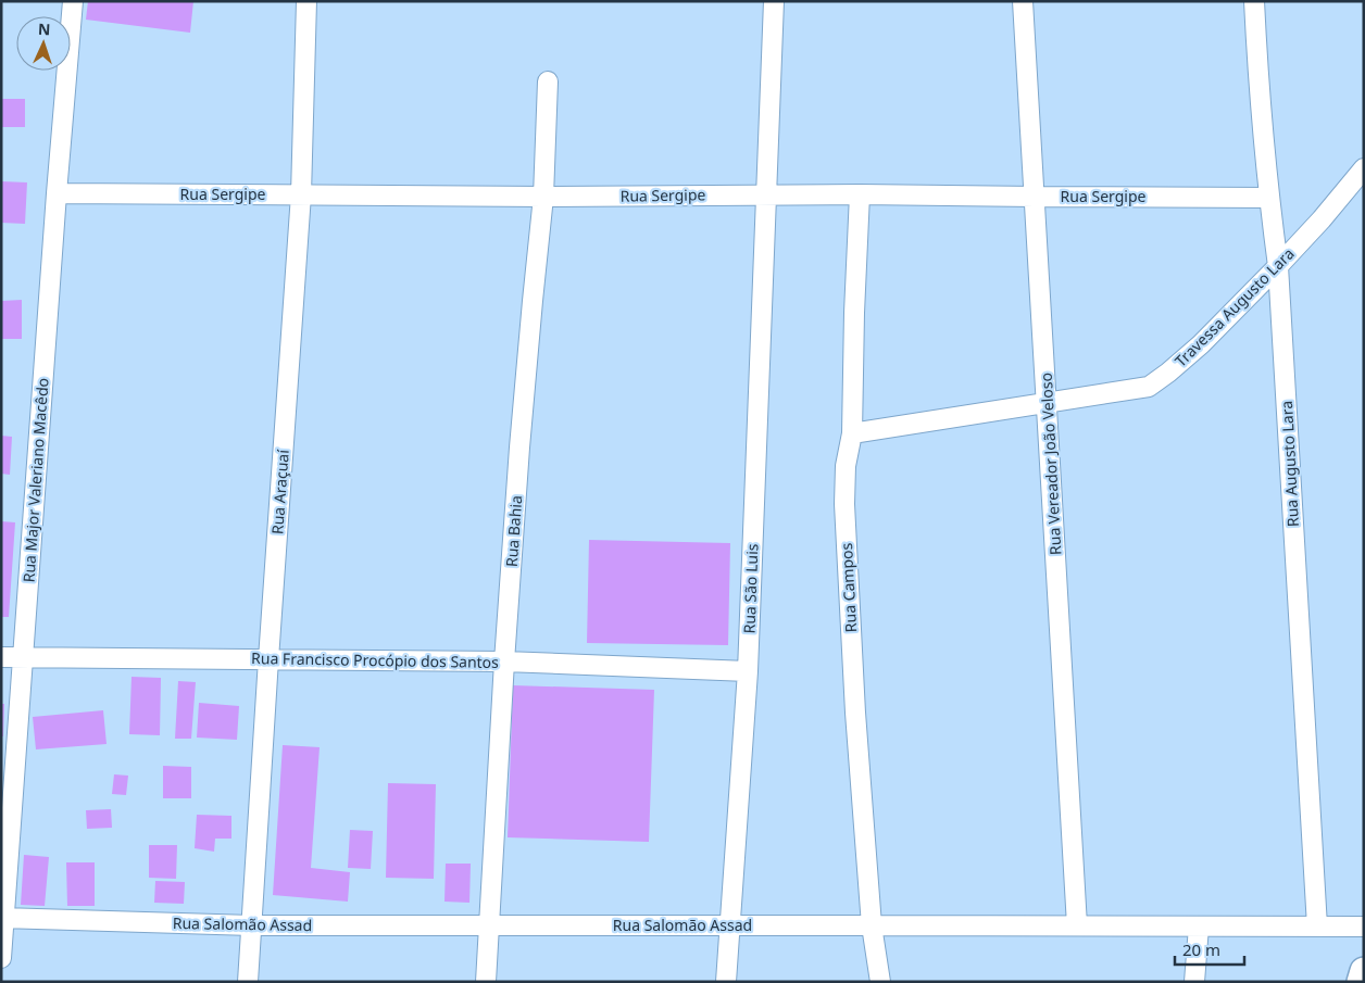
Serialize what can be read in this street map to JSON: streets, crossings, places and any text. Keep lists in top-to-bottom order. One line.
{"streets":{"street":["Rua Sergipe","Travessa Augusto Lara","Rua Vereador João Veloso","Rua Augusto Lara","Rua Major Valeriano Macêdo","Rua Araçuaí","Rua Bahia","Rua Campos","Rua São Luis","Rua Francisco Procópio dos Santos","Rua Salomão Assad"]},"crossings":[["Rua Sergipe","Rua Vereador João Veloso"],["Rua Sergipe","Rua Augusto Lara"],["Rua Sergipe","Rua Major Valeriano Macêdo"],["Rua Sergipe","Rua Araçuaí"],["Rua Sergipe","Rua Bahia"],["Rua Sergipe","Rua Campos"],["Rua Sergipe","Rua São Luis"],["Travessa Augusto Lara","Rua Vereador João Veloso"],["Travessa Augusto Lara","Rua Augusto Lara"],["Travessa Augusto Lara","Rua Campos"],["Rua Vereador João Veloso","Rua Salomão Assad"],["Rua Augusto Lara","Rua Salomão Assad"],["Rua Major Valeriano Macêdo","Rua Francisco Procópio dos Santos"],["Rua Major Valeriano Macêdo","Rua Salomão Assad"],["Rua Araçuaí","Rua Francisco Procópio dos Santos"],["Rua Araçuaí","Rua Salomão Assad"],["Rua Bahia","Rua Francisco Procópio dos Santos"],["Rua Bahia","Rua Salomão Assad"],["Rua Campos","Rua Salomão Assad"],["Rua São Luis","Rua Francisco Procópio dos Santos"],["Rua São Luis","Rua Salomão Assad"]],"scale_bar":"20 m","north":"top"}
